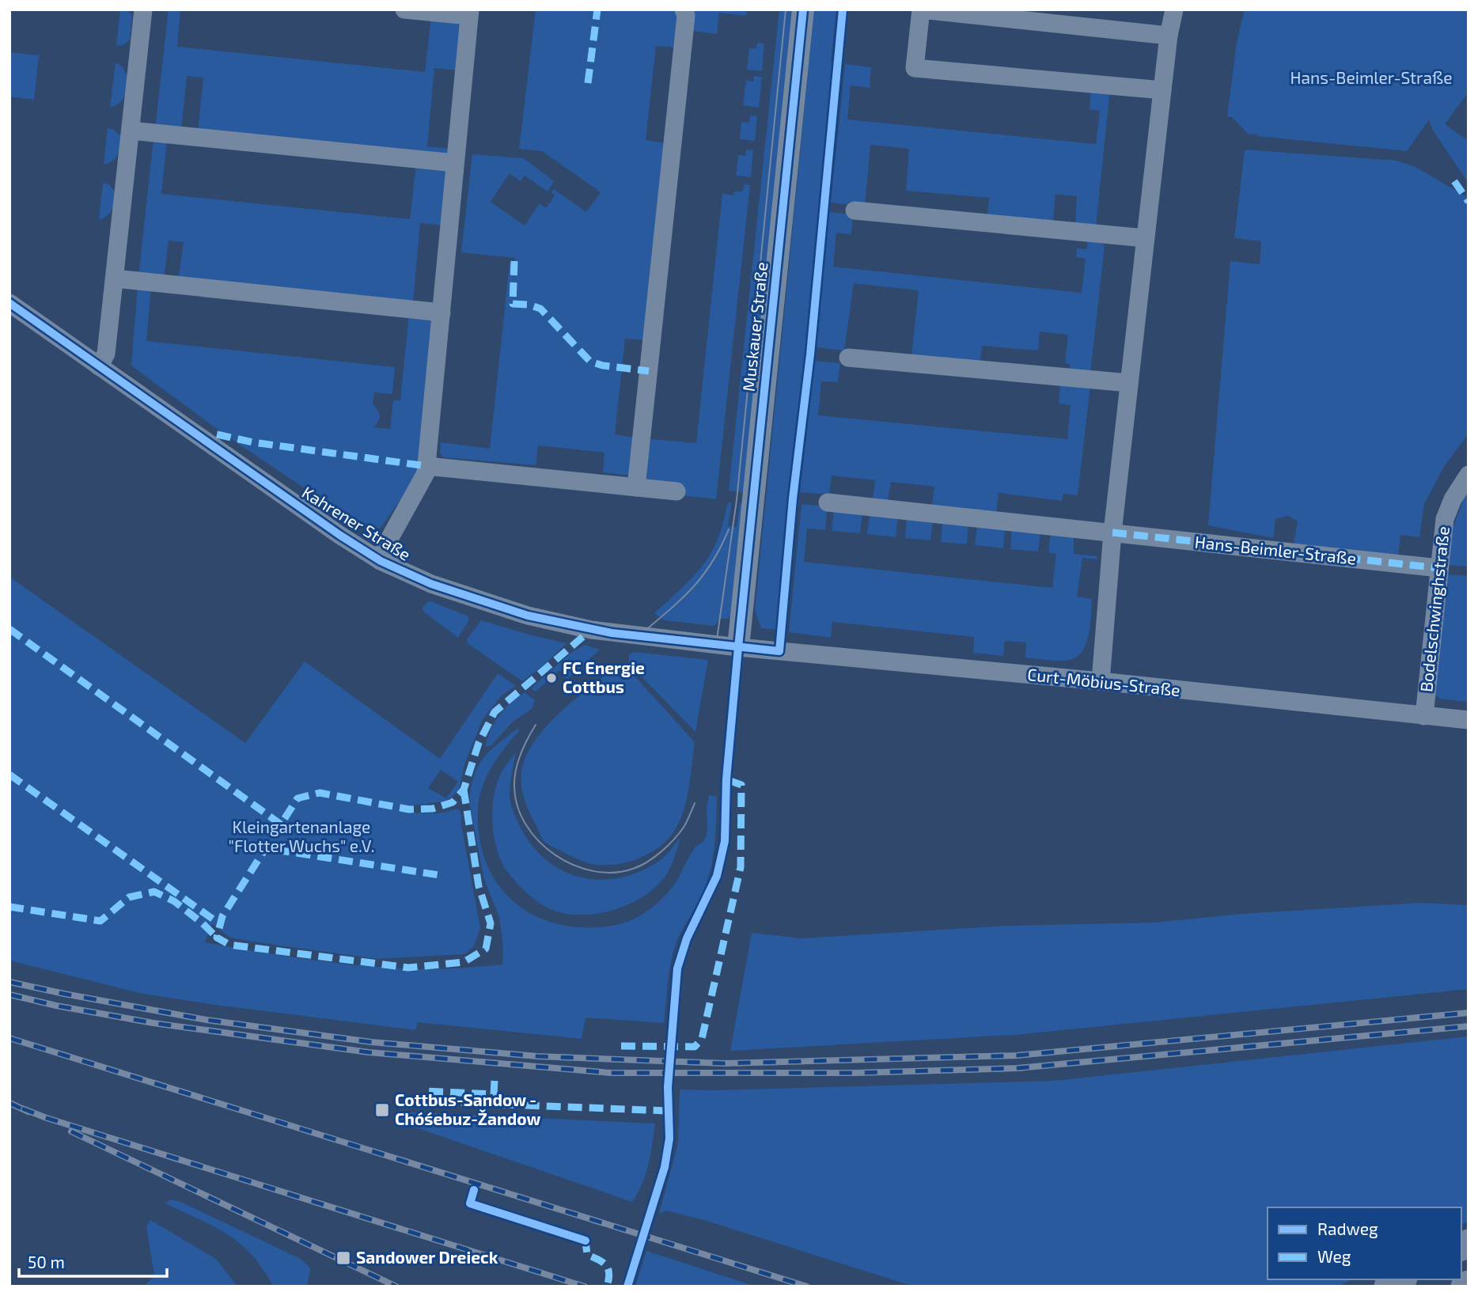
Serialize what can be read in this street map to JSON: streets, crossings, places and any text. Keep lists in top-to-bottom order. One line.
{"streets":{"street":["Muskauer Straße","Kahrener Straße","Hans-Beimler-Straße","Bodelschwinghstraße","Curt-Möbius-Straße"]},"crossings":[["Muskauer Straße","Kahrener Straße"],["Muskauer Straße","Curt-Möbius-Straße"],["Kahrener Straße","Curt-Möbius-Straße"],["Hans-Beimler-Straße","Bodelschwinghstraße"],["Bodelschwinghstraße","Curt-Möbius-Straße"]],"parks":["Hans-Beimler-Straße","Kleingartenanlage \"Flotter Wuchs\" e.V."],"places":{"other":["FC Energie Cottbus"],"transit":["Cottbus-Sandow - Chóśebuz-Žandow","Sandower Dreieck"]},"legend":["Radweg","Weg"],"scale_bar":"50 m"}
